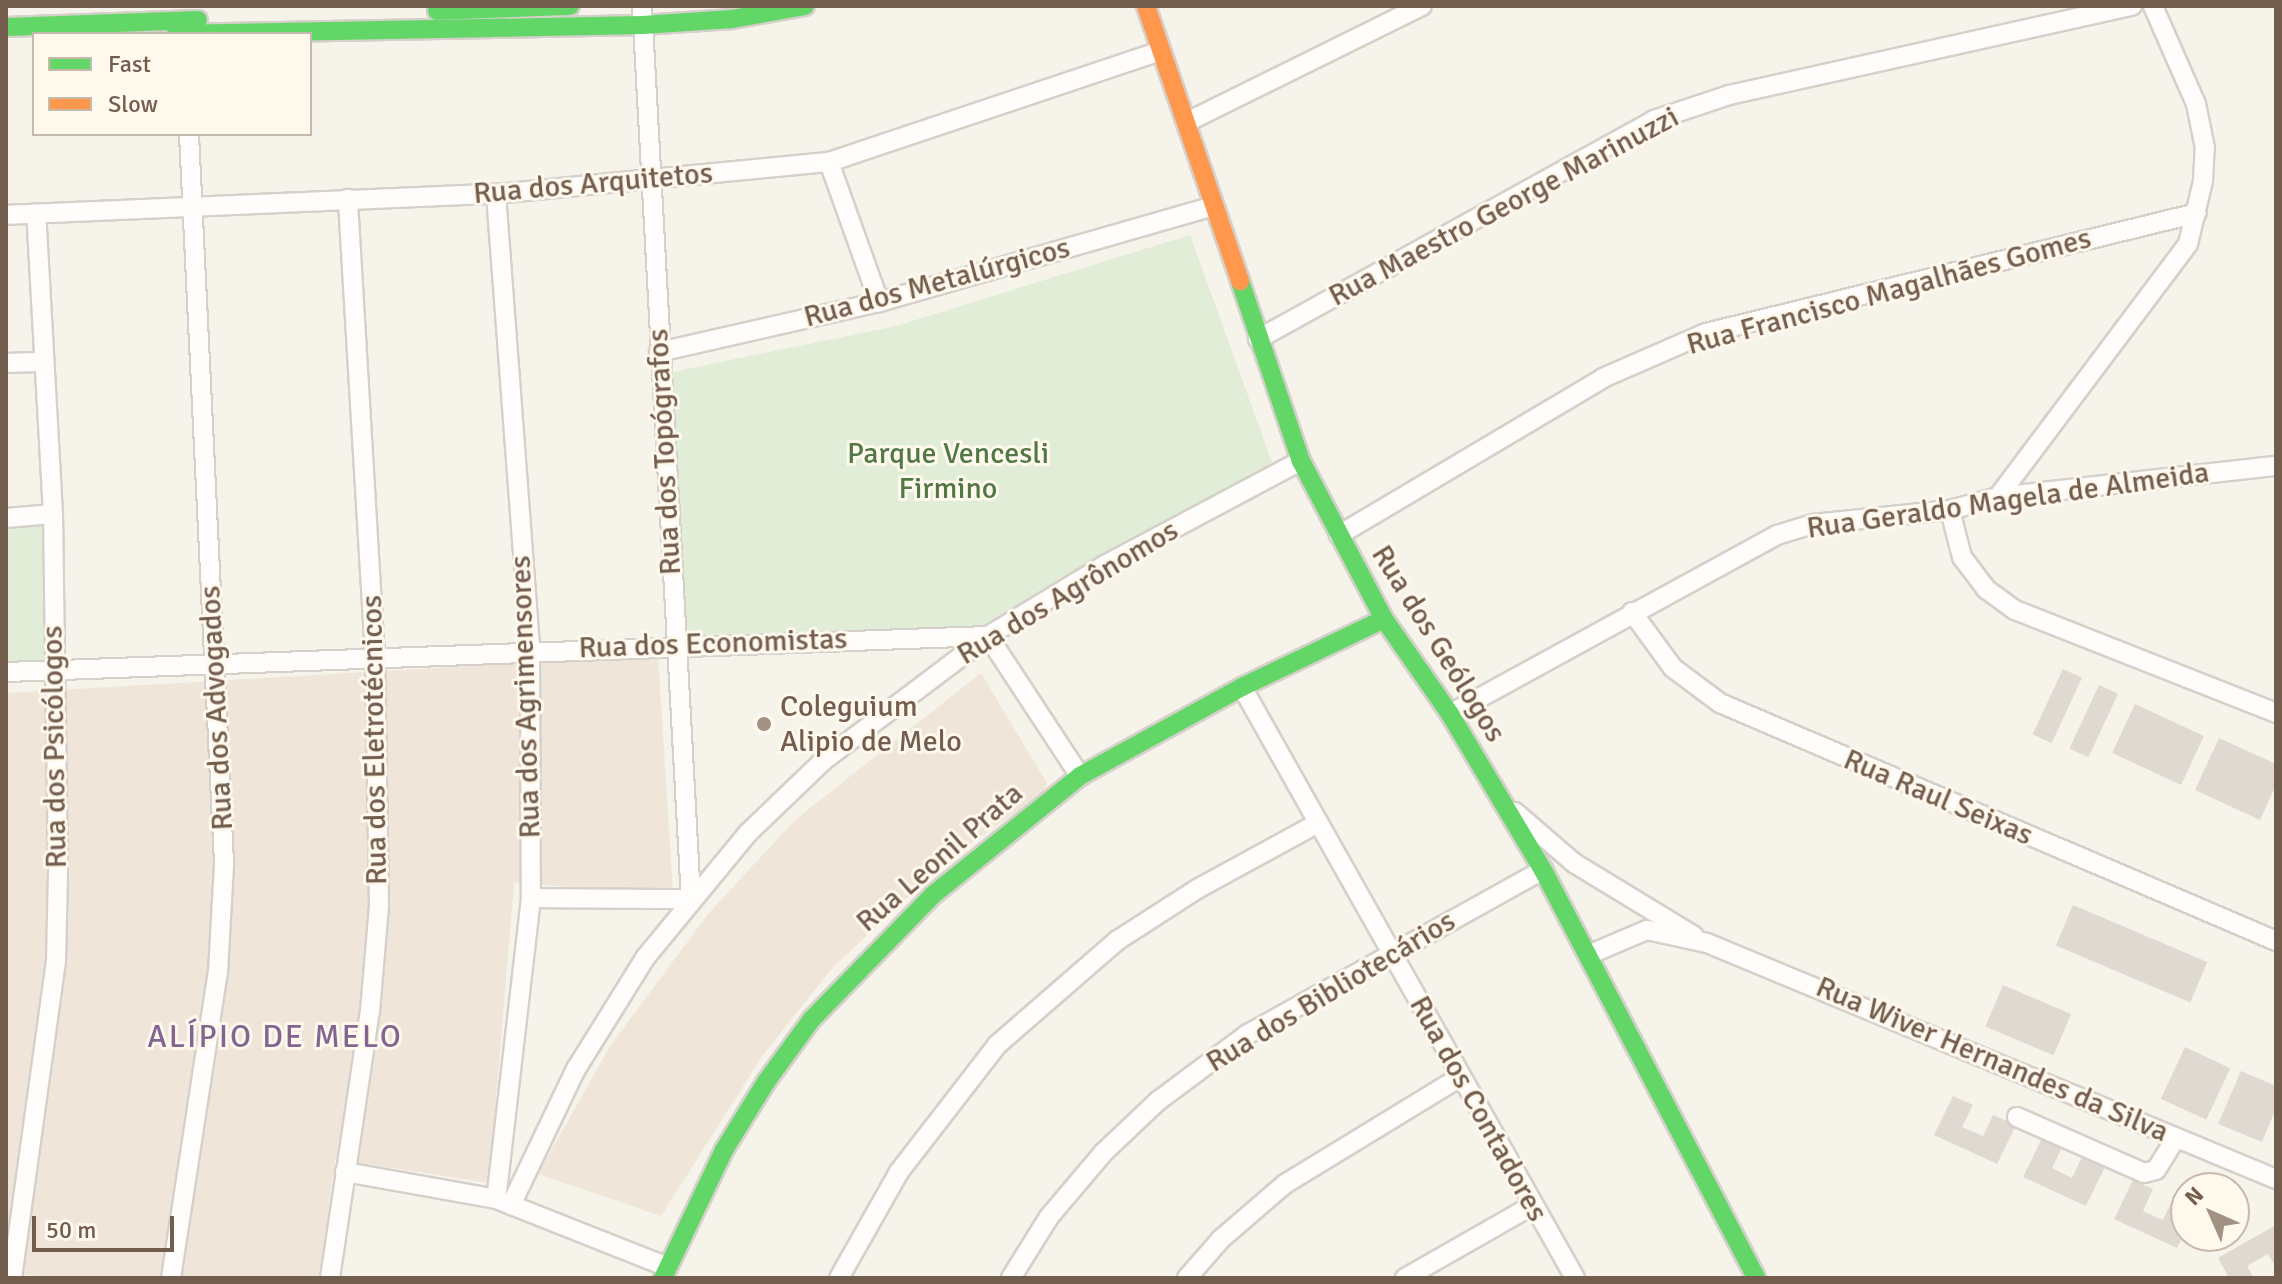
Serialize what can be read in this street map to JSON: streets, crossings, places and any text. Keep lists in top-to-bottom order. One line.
{"streets":{"street":["Rua dos Arquitetos","Rua Maestro George Marinuzzi","Rua dos Metalúrgicos","Rua Francisco Magalhães Gomes","Rua dos Topógrafos","Rua Geraldo Magela de Almeida","Rua dos Agrônomos","Rua dos Economistas","Rua dos Geólogos","Rua dos Agrimensores","Rua dos Advogados","Rua dos Eletrotécnicos","Rua dos Psicólogos","Rua Raul Seixas","Rua Leonil Prata","Rua dos Bibliotecários","Rua Wiver Hernandes da Silva","Rua dos Contadores"]},"crossings":[["Rua dos Arquitetos","Rua dos Topógrafos"],["Rua dos Arquitetos","Rua dos Geólogos"],["Rua dos Arquitetos","Rua dos Agrimensores"],["Rua dos Arquitetos","Rua dos Advogados"],["Rua dos Arquitetos","Rua dos Eletrotécnicos"],["Rua dos Arquitetos","Rua dos Psicólogos"],["Rua Maestro George Marinuzzi","Rua dos Geólogos"],["Rua dos Metalúrgicos","Rua dos Topógrafos"],["Rua dos Metalúrgicos","Rua dos Geólogos"],["Rua Francisco Magalhães Gomes","Rua dos Geólogos"],["Rua dos Topógrafos","Rua dos Agrônomos"],["Rua dos Topógrafos","Rua dos Economistas"],["Rua Geraldo Magela de Almeida","Rua dos Geólogos"],["Rua Geraldo Magela de Almeida","Rua Raul Seixas"],["Rua dos Agrônomos","Rua dos Economistas"],["Rua dos Agrônomos","Rua dos Geólogos"],["Rua dos Agrônomos","Rua dos Agrimensores"],["Rua dos Economistas","Rua dos Agrimensores"],["Rua dos Economistas","Rua dos Advogados"],["Rua dos Economistas","Rua dos Eletrotécnicos"],["Rua dos Economistas","Rua dos Psicólogos"],["Rua dos Geólogos","Rua Leonil Prata"],["Rua dos Geólogos","Rua dos Bibliotecários"],["Rua dos Geólogos","Rua Wiver Hernandes da Silva"],["Rua Leonil Prata","Rua dos Contadores"],["Rua dos Bibliotecários","Rua dos Contadores"]],"districts":["ALÍPIO DE MELO"],"parks":["Parque Vencesli Firmino"],"places":["Coleguium Alipio de Melo"],"legend":["Fast","Slow"],"scale_bar":"50 m","north":"top left"}
